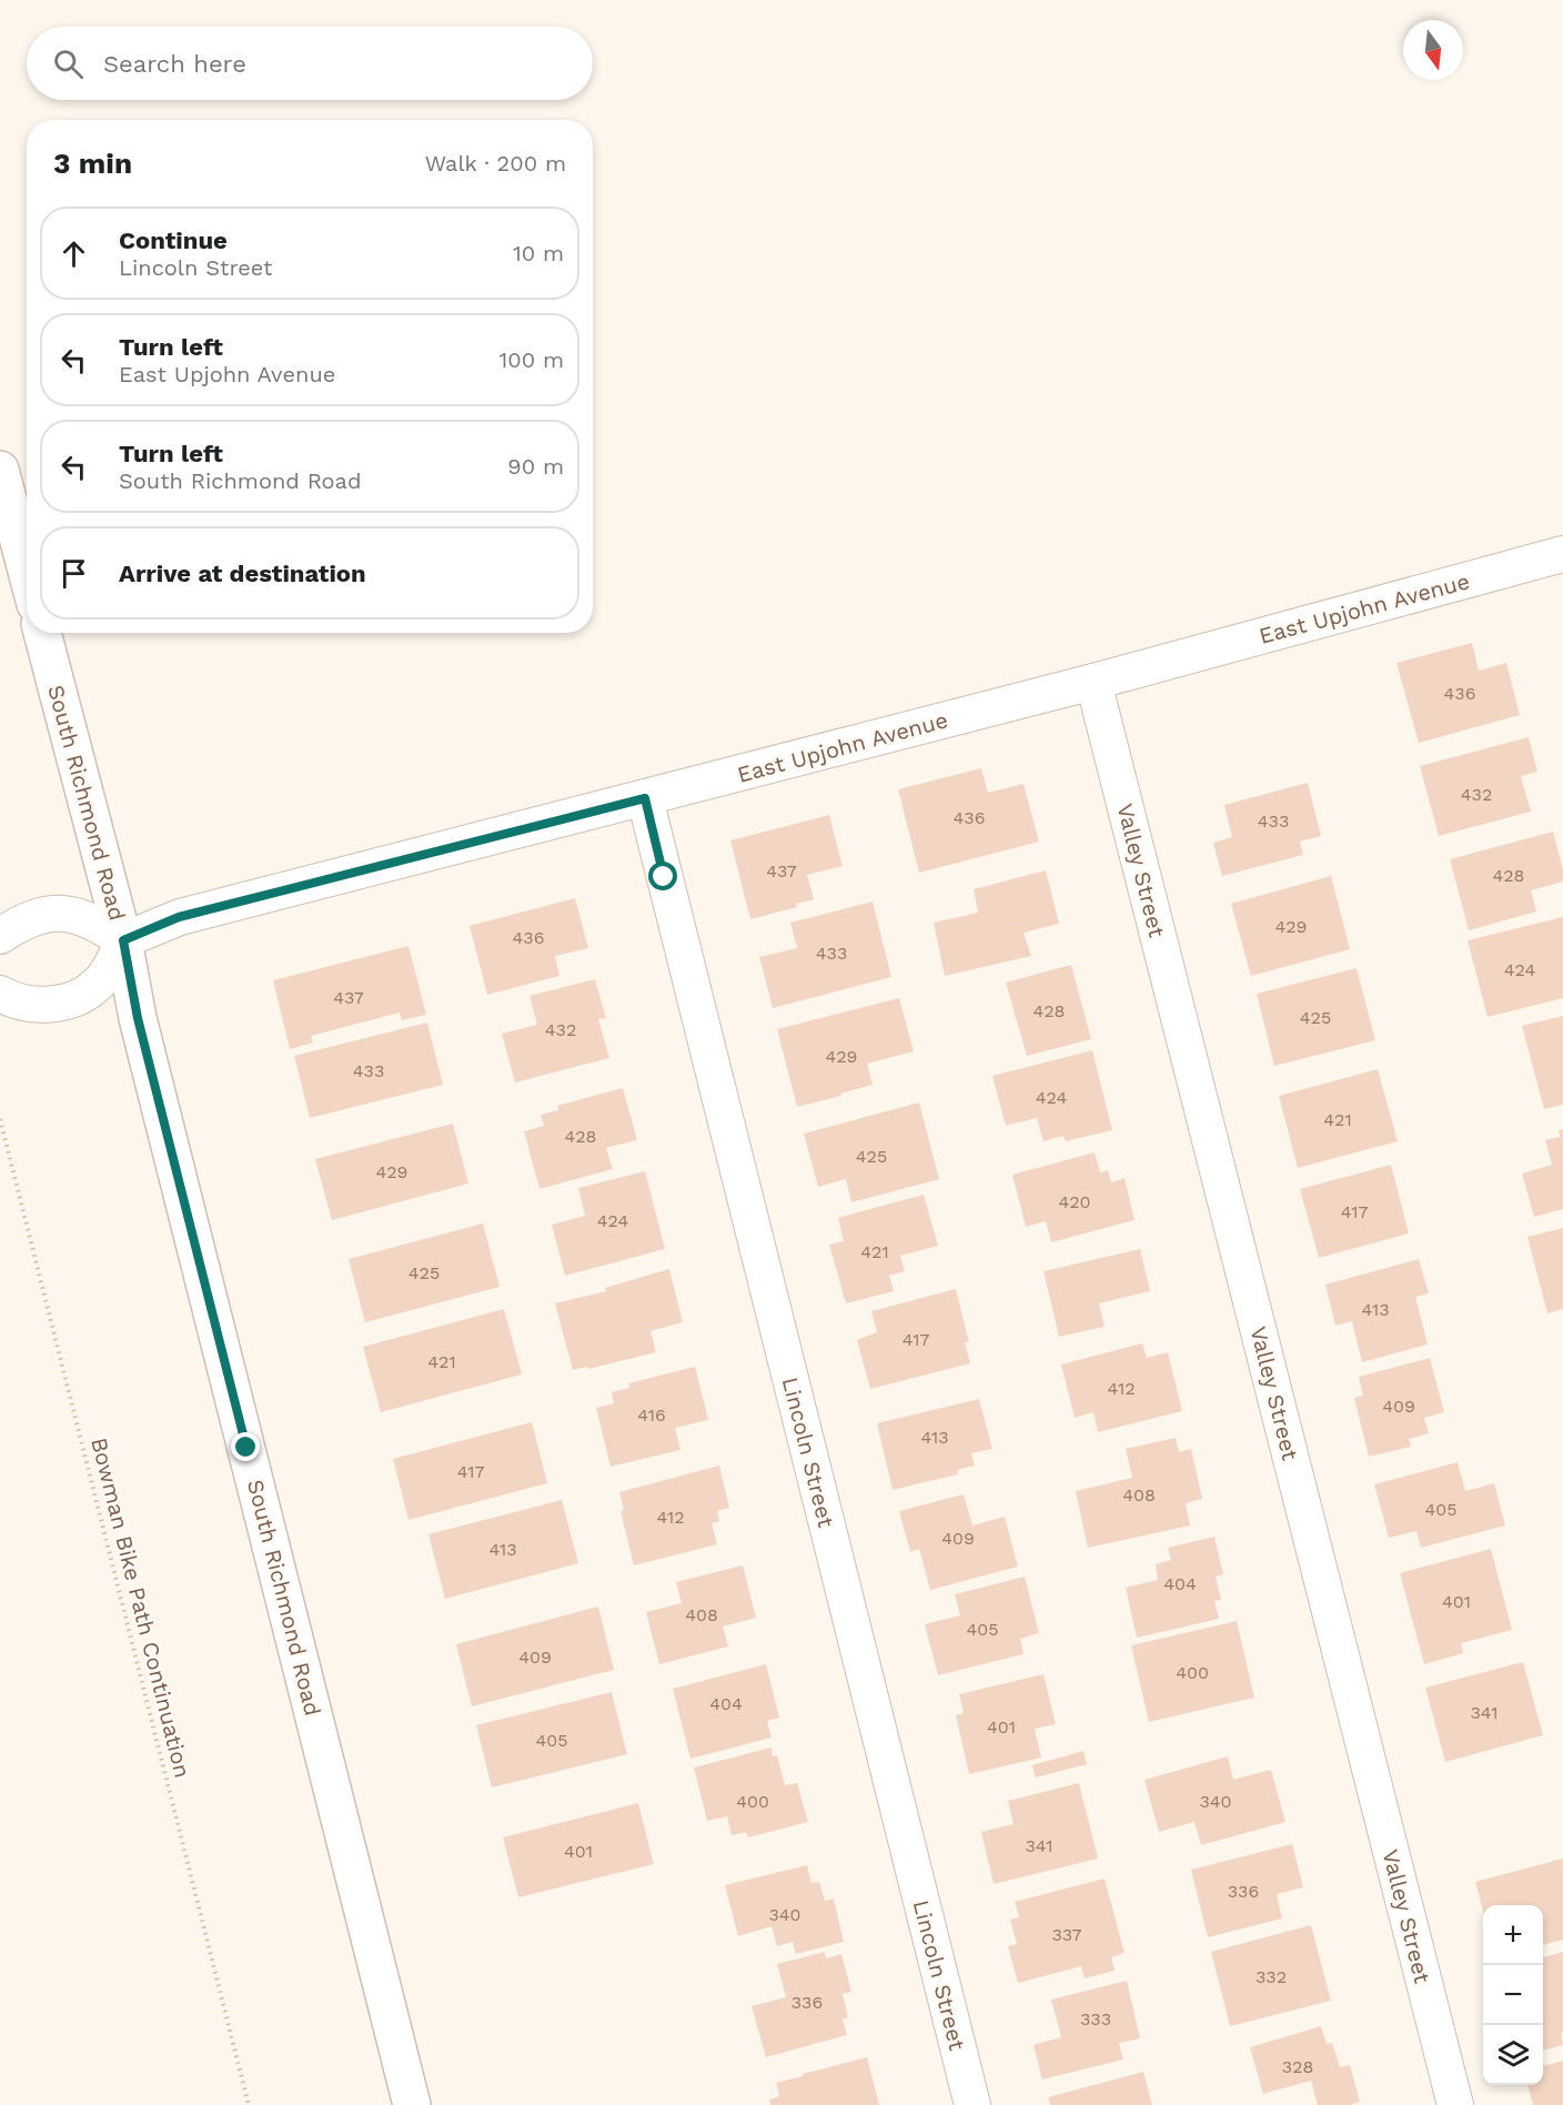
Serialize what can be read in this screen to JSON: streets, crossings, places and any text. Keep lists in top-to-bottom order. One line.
{"streets":{"street":["East Upjohn Avenue","South Richmond Road","Valley Street","Lincoln Street"],"path":["Bowman Bike Path Continuation"]},"crossings":[["East Upjohn Avenue","South Richmond Road"],["East Upjohn Avenue","Valley Street"],["East Upjohn Avenue","Lincoln Street"]],"house_numbers":["436","432","436","433","437","428","429","436","433","424","437","428","425","432","429","433","424","421","428","425","429","420","417","424","421","425","413","417","421","412","409","416","413","417","408","405","412","409","413","404","401","408","405","409","400","404","341","401","405","400","340","341","401","336","340","337","332","336","333","328"],"north":"bottom","page":{"search":"Search here","heading":["3 min","Walk · 200 m"],"list":[["Continue","Lincoln Street","10 m"],["Turn left","East Upjohn Avenue","100 m"],["Turn left","South Richmond Road","90 m"],"Arrive at destination"],"map_buttons":["+","−"]}}
